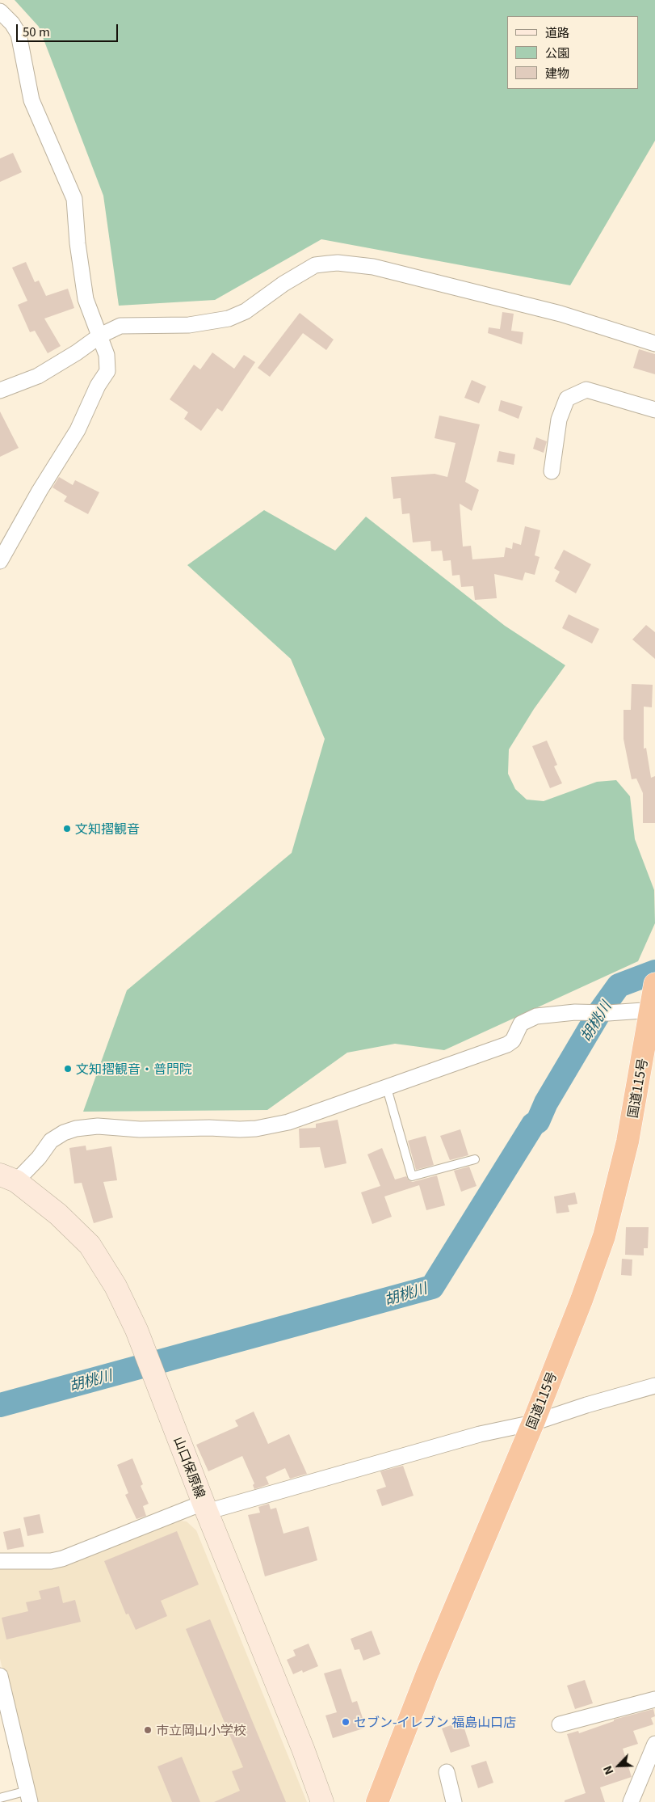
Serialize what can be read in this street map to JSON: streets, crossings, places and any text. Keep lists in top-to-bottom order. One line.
{"streets":{"highway":["国道115号"],"main road":["山口保原線"]},"water":["胡桃川"],"places":["文知摺観音","文知摺観音・普門院","セブン-イレブン 福島山口店","市立岡山小学校"],"legend":["道路","公園","建物"],"scale_bar":"50 m","north":"bottom left"}
